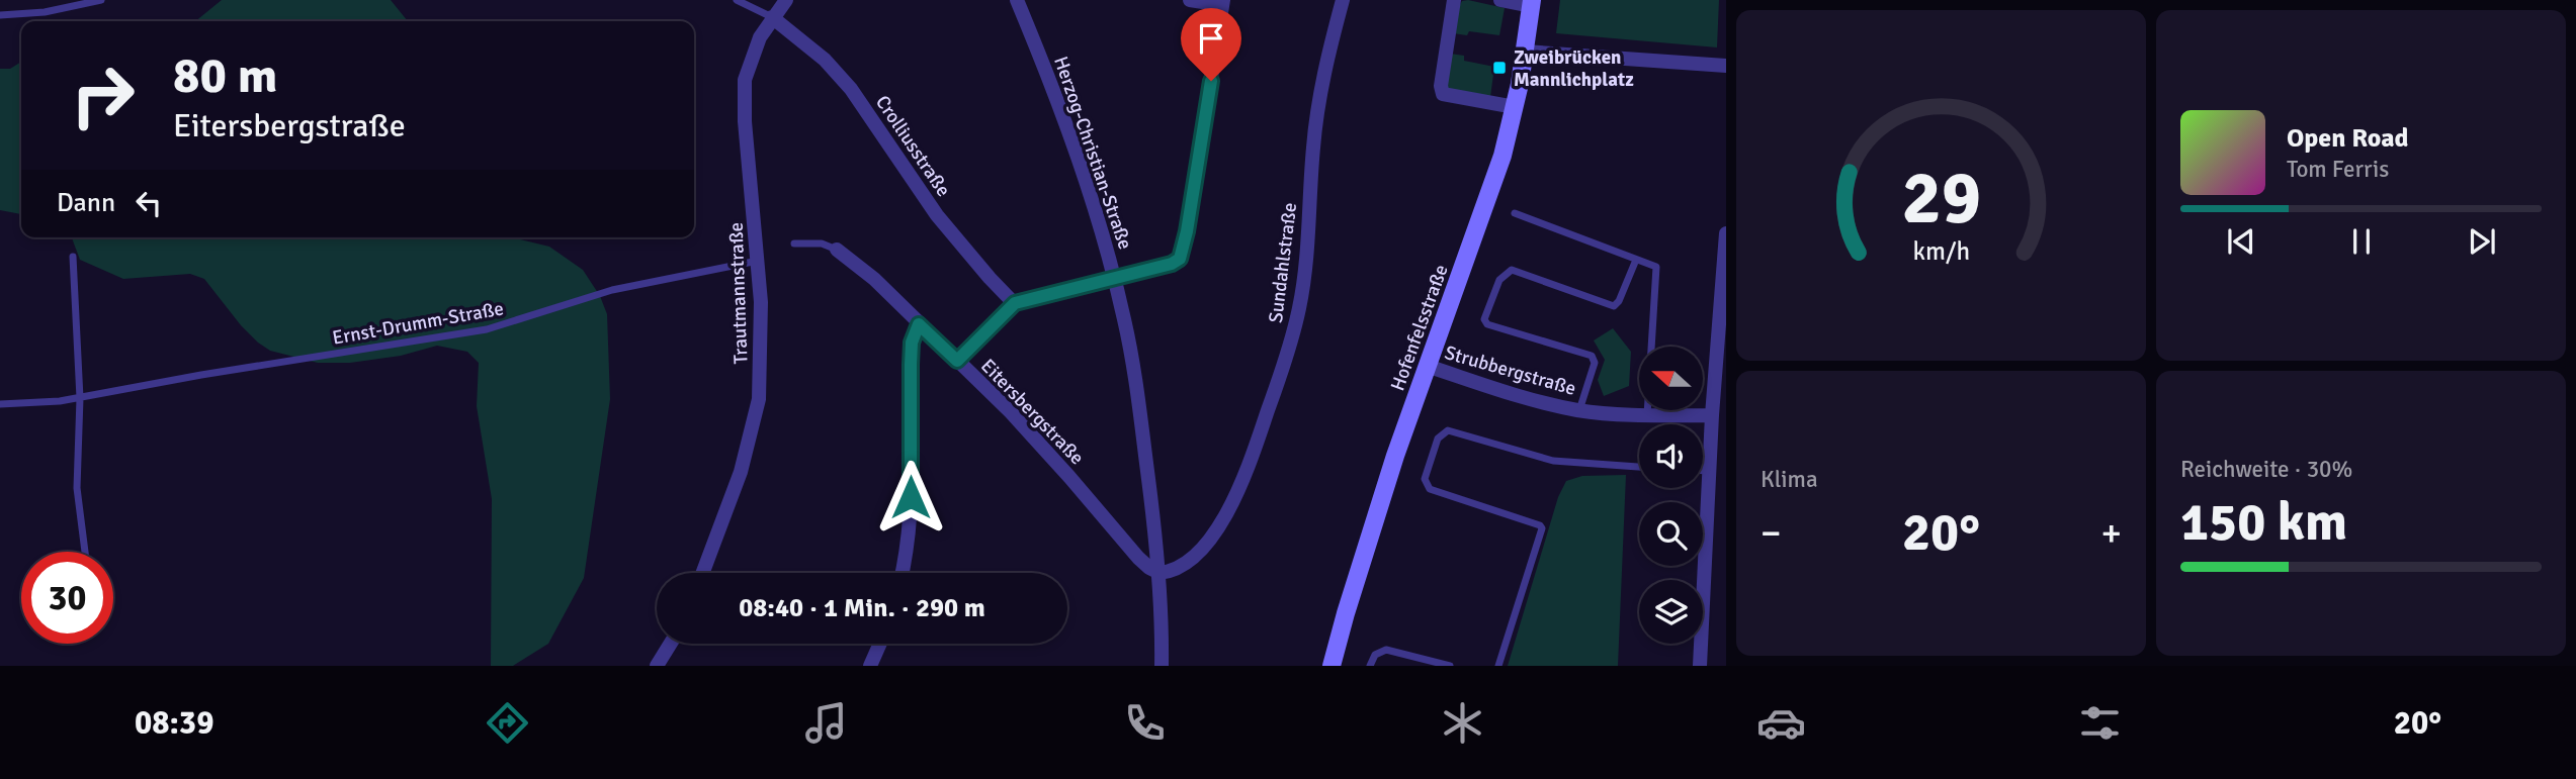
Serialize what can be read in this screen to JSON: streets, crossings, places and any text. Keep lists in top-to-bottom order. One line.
{"streets":{"main road":["Hofenfelsstraße"],"street":["Crolliusstraße","Herzog-Christian-Straße","Sundahlstraße","Trautmannstraße","Strubbergstraße","Eitersbergstraße"],"lane":["Ernst-Drumm-Straße"]},"crossings":[["Crolliusstraße","Trautmannstraße"],["Herzog-Christian-Straße","Sundahlstraße"],["Herzog-Christian-Straße","Eitersbergstraße"],["Sundahlstraße","Eitersbergstraße"],["Trautmannstraße","Ernst-Drumm-Straße"],["Hofenfelsstraße","Strubbergstraße"]],"places":{"transit":["Zweibrücken Mannlichplatz"]},"north":"left","page":{"turn":["80 m","Eitersbergstraße"],"song":["Open Road","Tom Ferris"],"then":"Dann","tile":["Klima",["Reichweite · 30%","150 km"]],"heat":["−","20°","+"],"limit":"30","trip":"08:40 · 1 Min. · 290 m","tabs":["08:39","20°"],"gauge":["29","km/h"]}}
